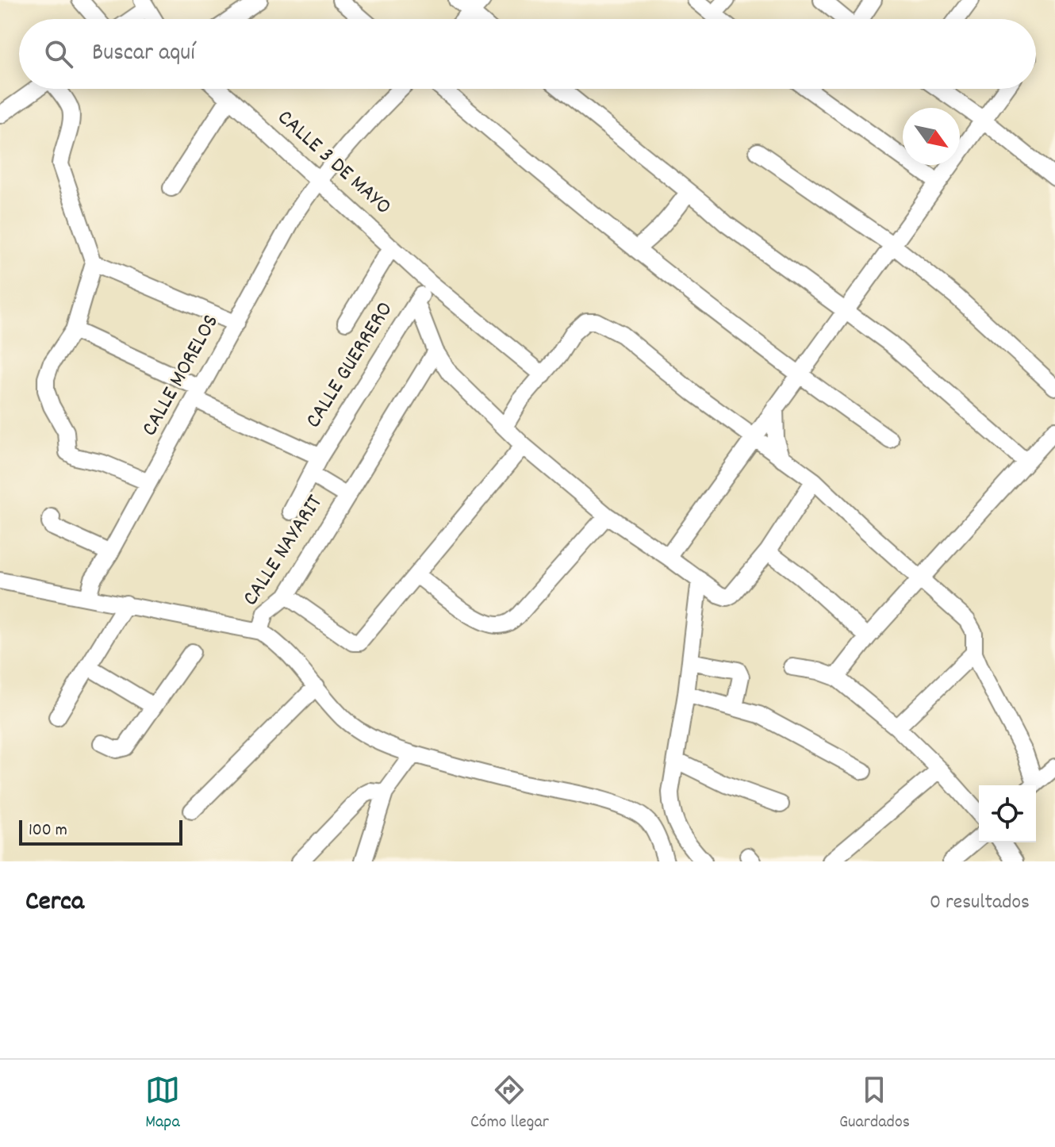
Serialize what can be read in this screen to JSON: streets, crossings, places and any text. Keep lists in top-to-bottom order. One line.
{"streets":{"street":["CALLE 3 DE MAYO","CALLE GUERRERO","CALLE MORELOS","CALLE NAYARIT"]},"crossings":[["CALLE 3 DE MAYO","CALLE GUERRERO"],["CALLE 3 DE MAYO","CALLE MORELOS"]],"scale_bar":"100 m","north":"bottom right","page":{"search":"Buscar aquí","scale":"100 m","heading":["Cerca","0 resultados"],"nav":["Mapa","Cómo llegar","Guardados"]}}
